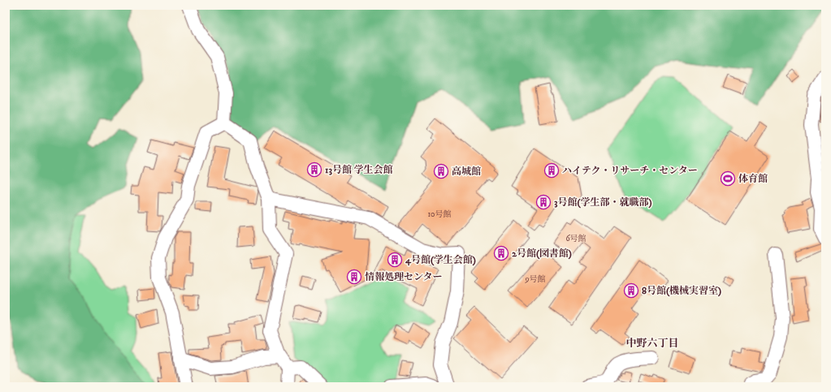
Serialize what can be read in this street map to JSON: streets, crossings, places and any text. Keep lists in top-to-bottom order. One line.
{"districts":["中野六丁目"],"places":{"building":["13号館 学生会館","ハイテク・リサーチ・センター","高城館","3号館(学生部・就職部)","2号館(図書館)","4号館(学生会館)","情報処理センター","8号館(機械実習室)"],"sports":["体育館"]},"house_numbers":["10号館","6号館","9号館"]}
